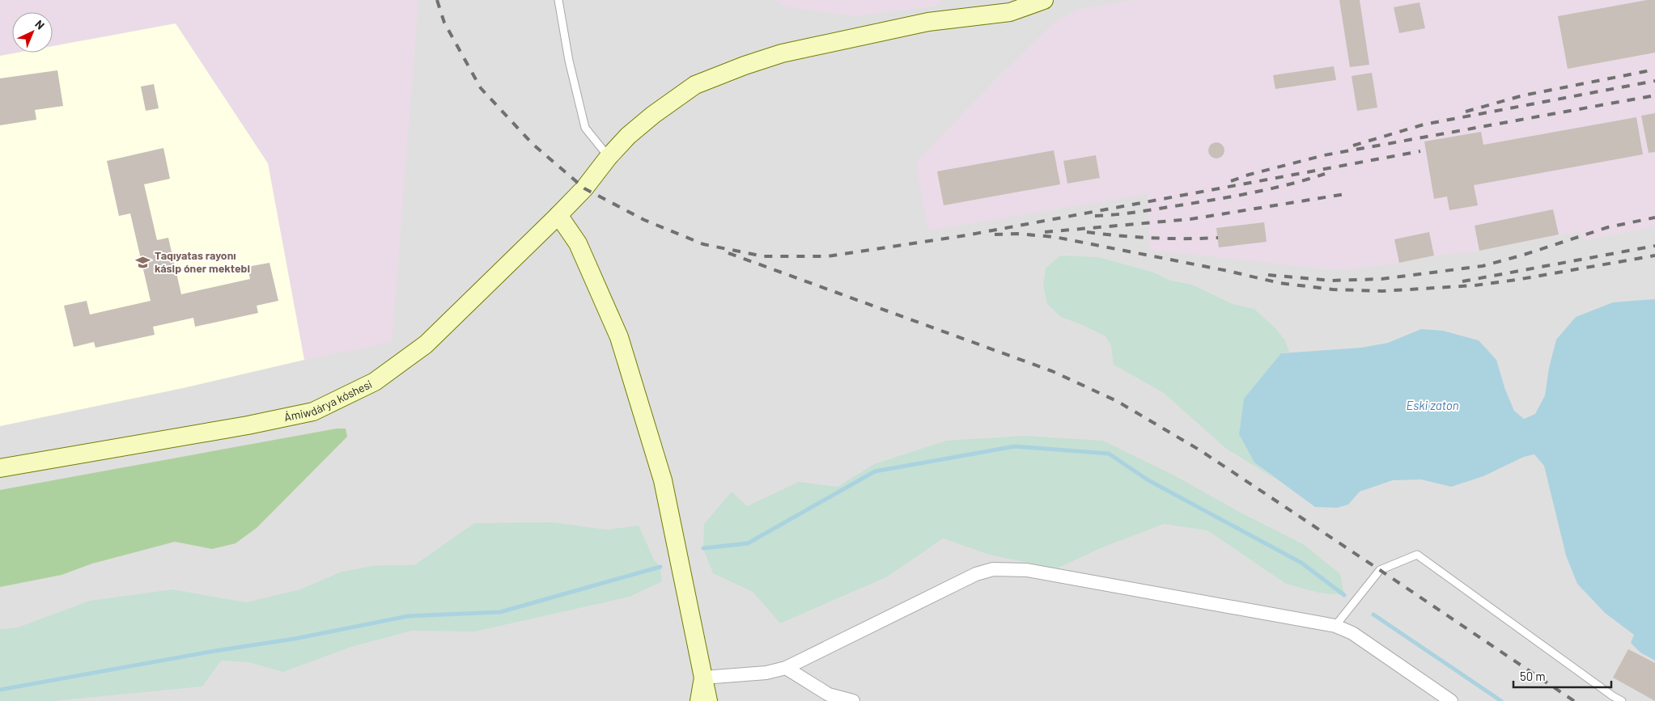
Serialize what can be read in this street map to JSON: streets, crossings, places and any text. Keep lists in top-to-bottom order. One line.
{"streets":{"street":["Ámiwdárya kóshesi"]},"water":["Eski zaton"],"places":{"school or university":["Taqıyatas rayonı kásip óner mektebi"]},"scale_bar":"50 m","north":"top right"}
